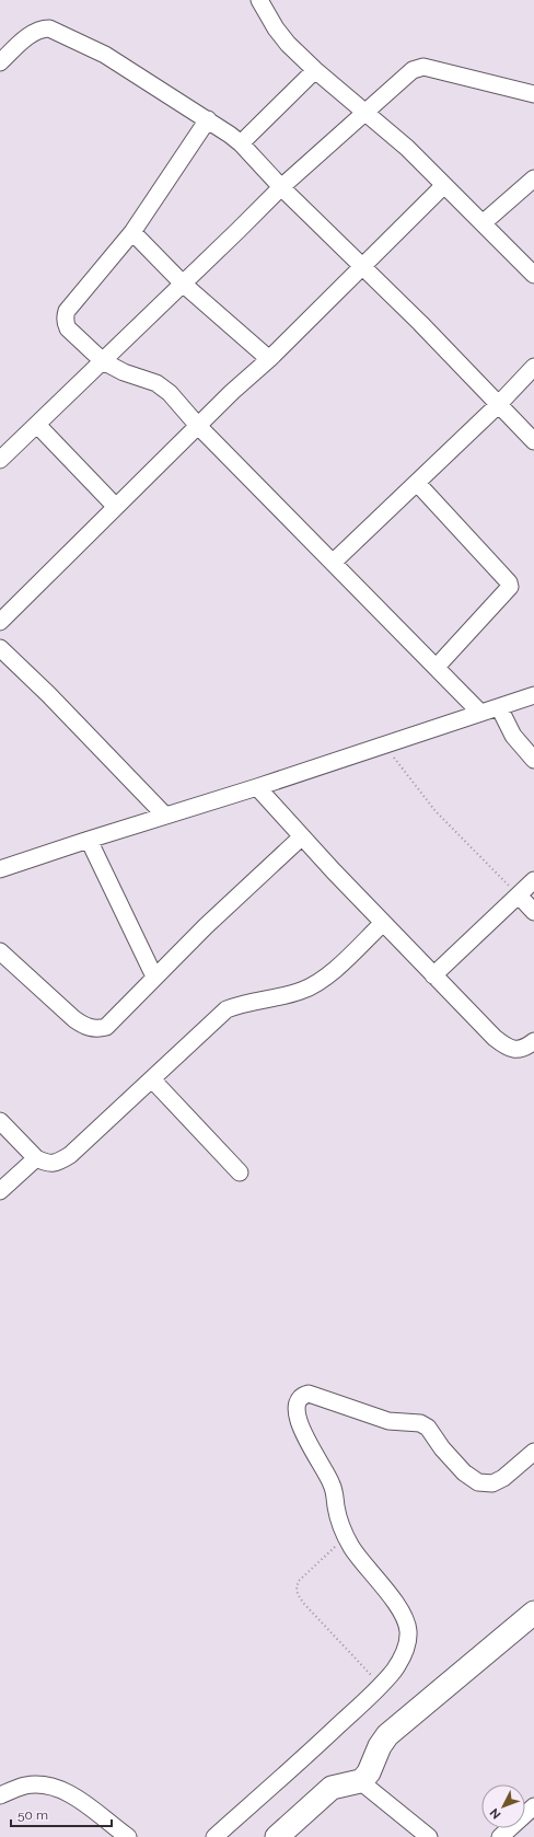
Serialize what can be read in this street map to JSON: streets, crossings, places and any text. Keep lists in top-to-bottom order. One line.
{"scale_bar":"50 m","north":"bottom left"}
